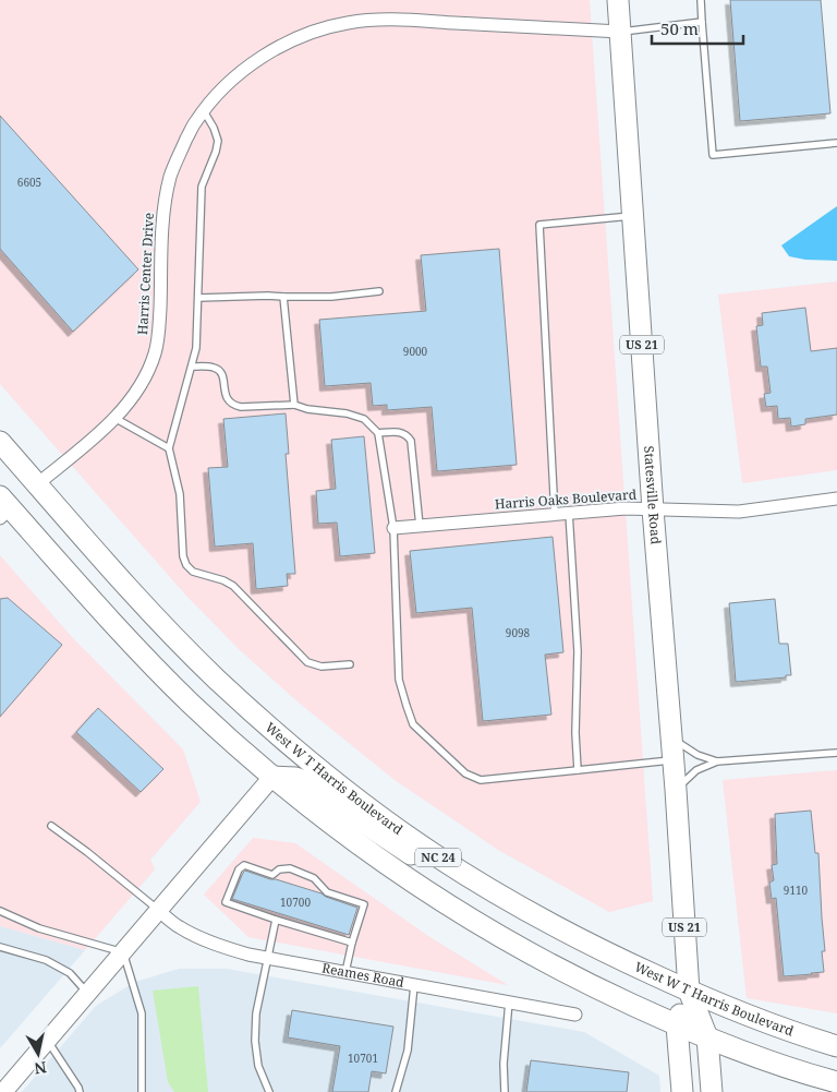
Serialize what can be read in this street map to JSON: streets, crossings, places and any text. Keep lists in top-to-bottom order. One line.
{"streets":{"main road":["US 21","Statesville Road","West W T Harris Boulevard","NC 24"],"street":["Harris Center Drive","Harris Oaks Boulevard","Reames Road"]},"crossings":[["Harris Center Drive","Statesville Road"],["Harris Center Drive","West W T Harris Boulevard"],["Statesville Road","Harris Oaks Boulevard"],["Statesville Road","West W T Harris Boulevard"],["Statesville Road","NC 24"]],"house_numbers":["6605","9000","9098","9110","10700","10701"],"scale_bar":"50 m","north":"bottom"}
